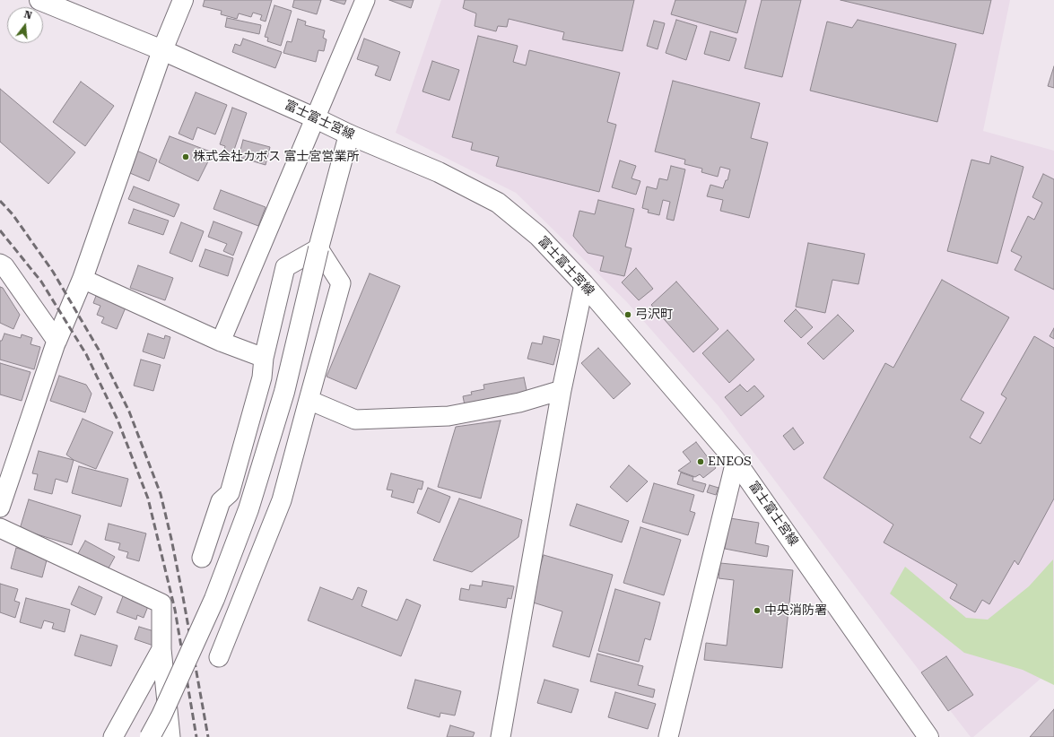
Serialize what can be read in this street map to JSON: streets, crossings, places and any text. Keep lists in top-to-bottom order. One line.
{"streets":{"main road":["富士富士宮線"]},"places":["株式会社カボス 富士宮営業所","弓沢町","ENEOS","中央消防署"],"north":"top"}
